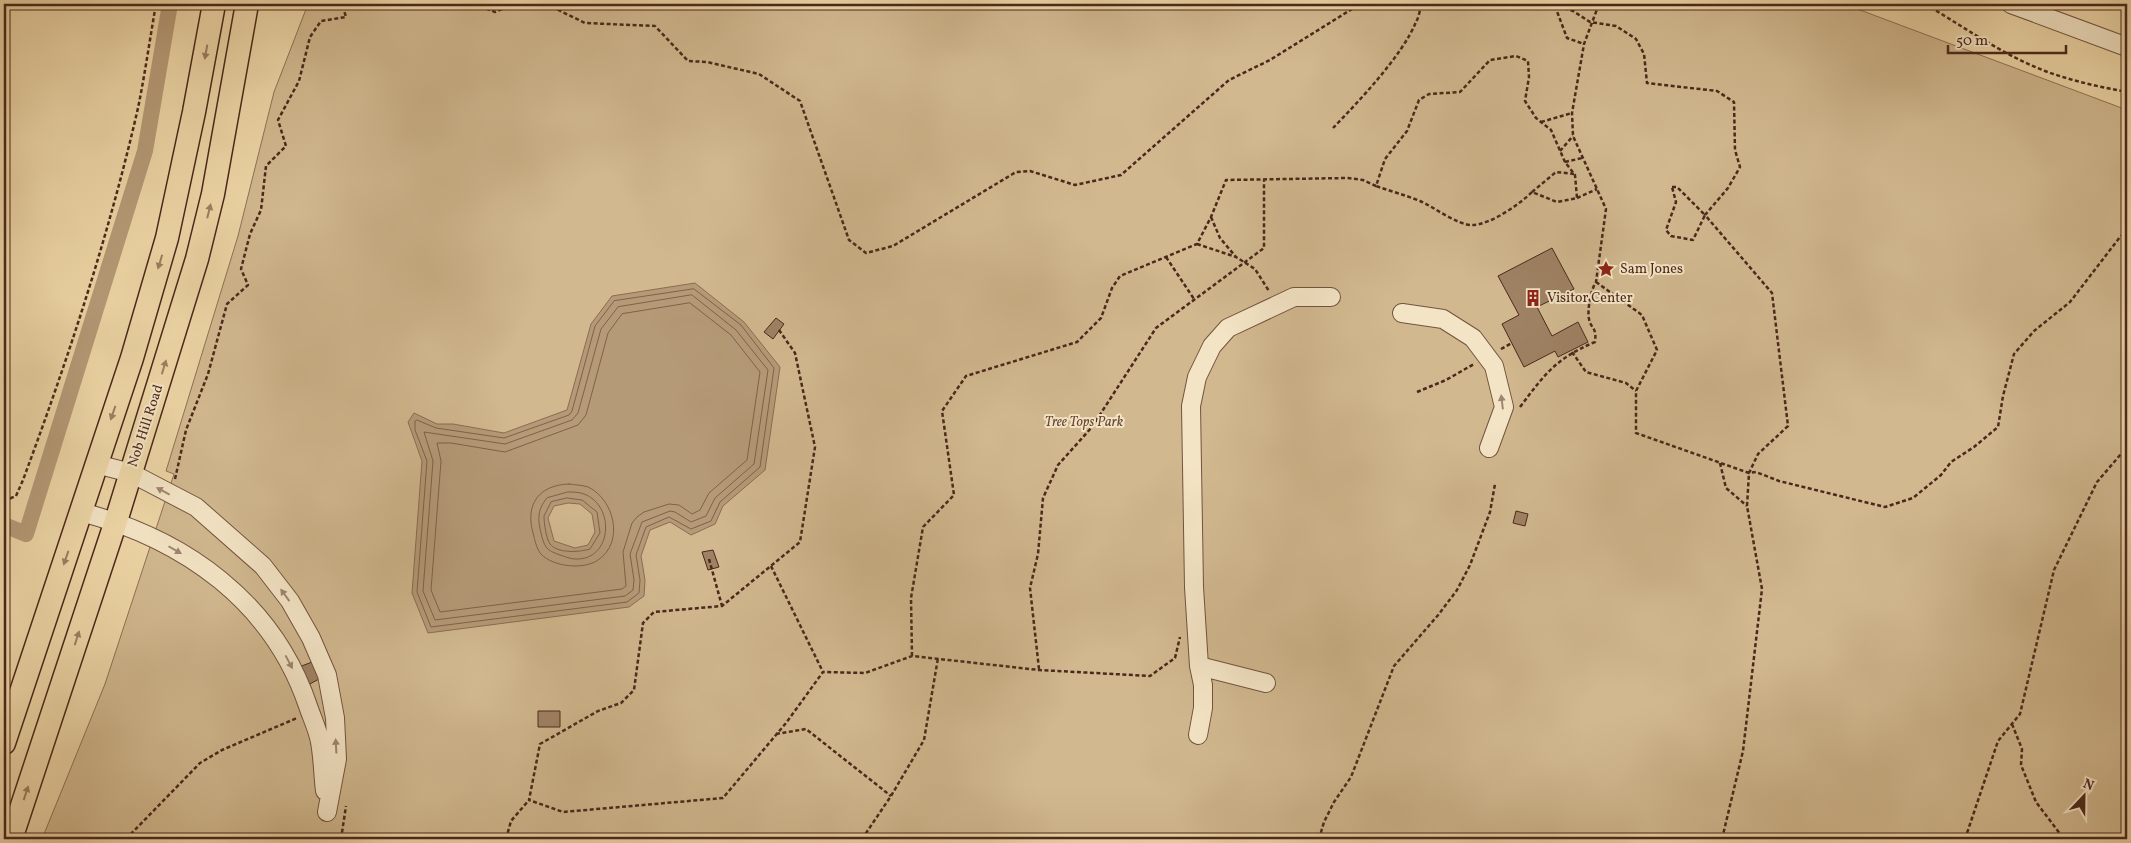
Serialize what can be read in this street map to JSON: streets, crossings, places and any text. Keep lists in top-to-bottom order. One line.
{"streets":{"main road":["Nob Hill Road"]},"parks":["Tree Tops Park"],"places":{"place":["Sam Jones"],"building":["Visitor Center"]},"scale_bar":"50 m","north":"top"}
